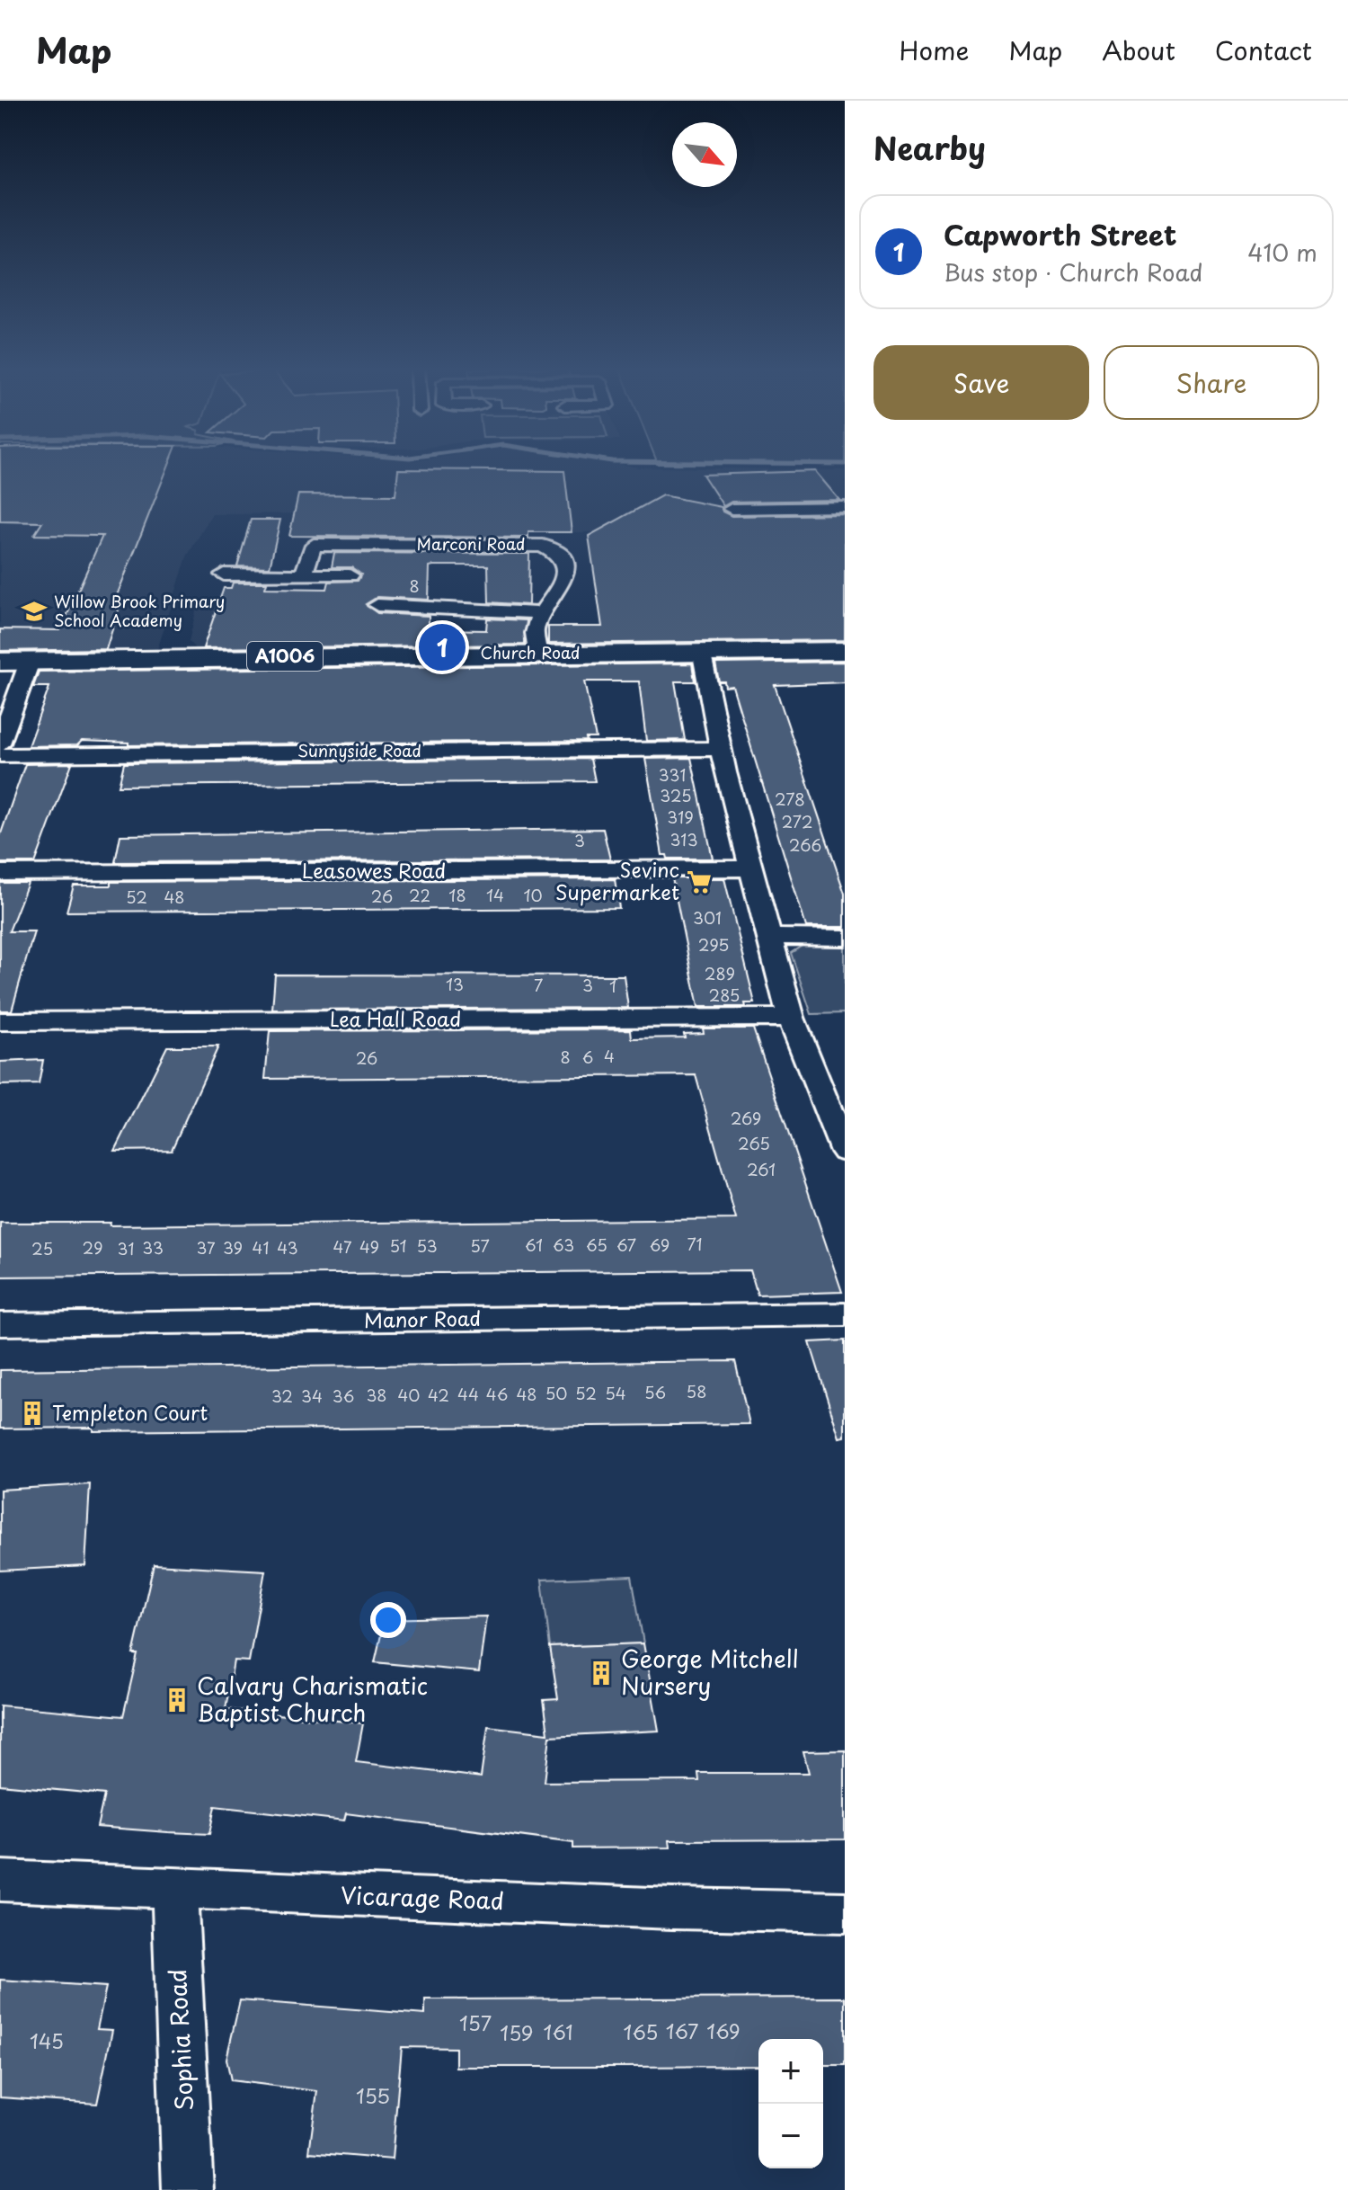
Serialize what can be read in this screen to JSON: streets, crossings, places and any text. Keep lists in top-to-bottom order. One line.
{"streets":{"main road":["Church Road","A1006"],"street":["Marconi Road","Sunnyside Road","Leasowes Road","Lea Hall Road","Manor Road","Vicarage Road","Sophia Road"]},"crossings":[["Marconi Road","Church Road"],["Vicarage Road","Sophia Road"]],"places":{"school or university":["Willow Brook Primary School Academy"],"supermarket":["Sevinc Supermarket"],"building":["Templeton Court","George Mitchell Nursery","Calvary Charismatic Baptist Church"]},"house_numbers":["8","331","325","278","319","272","313","3","266","22","18","14","10","26","52","48","301","295","289","13","7","3","1","285","4","8","6","26","269","265","261","71","61","63","65","67","69","51","53","57","47","49","29","33","37","39","41","43","25","31","58","56","50","52","54","44","46","48","38","40","42","32","34","36","157","167","169","161","165","159","145","155"],"north":"bottom right","page":{"header":"Map","nav":["Home","Map","About","Contact"],"heading":"Nearby","list":[{"mark":"1","name":"Capworth Street","note":"Bus stop · Church Road","value":"410 m"}],"buttons":["Save","Share"],"pins":"1","map_buttons":["+","−"]}}
